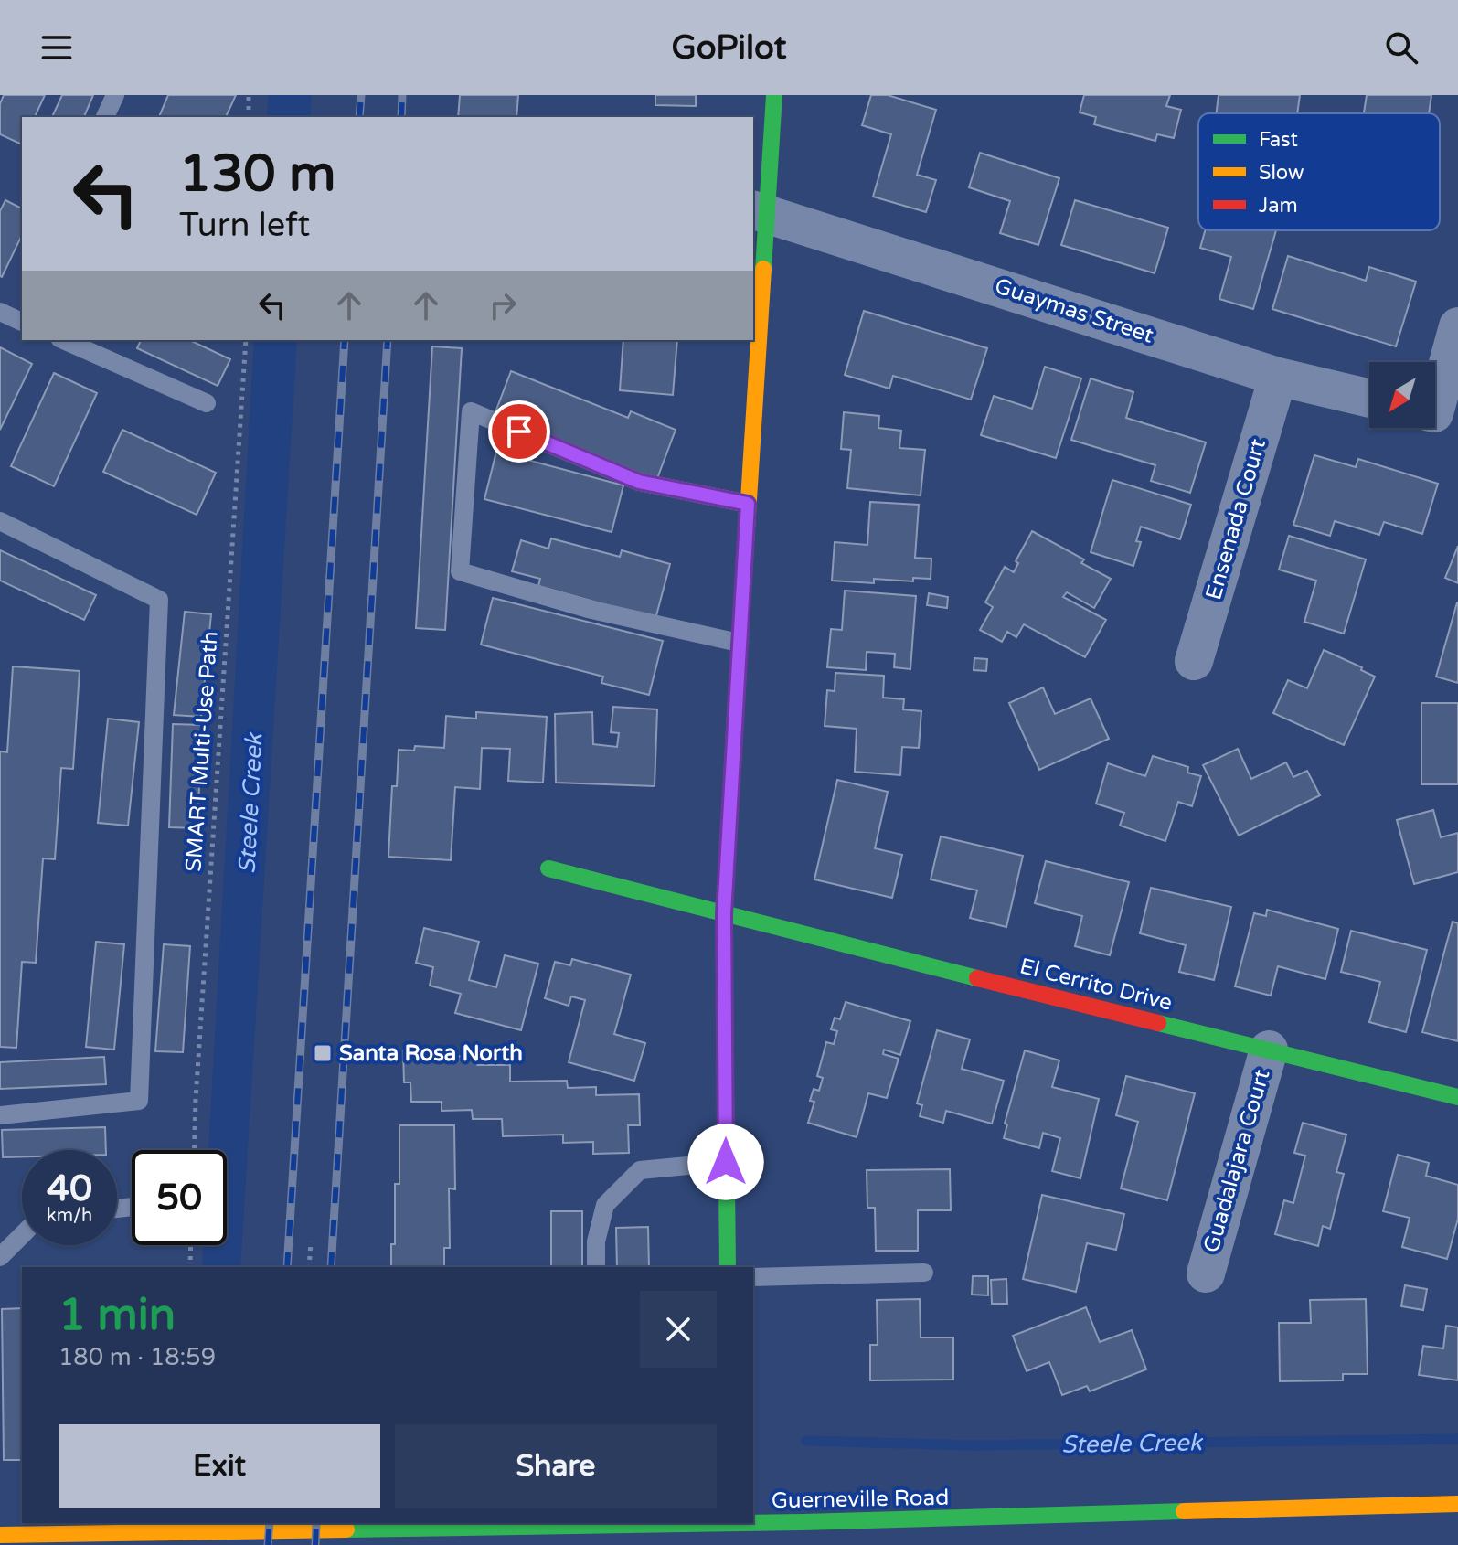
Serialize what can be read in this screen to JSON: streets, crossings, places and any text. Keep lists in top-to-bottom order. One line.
{"streets":{"main road":["El Cerrito Drive","Guerneville Road"],"street":["Guaymas Street","Ensenada Court","Guadalajara Court"],"path":["SMART Multi-Use Path"]},"crossings":[["Guaymas Street","Ensenada Court"],["El Cerrito Drive","Guadalajara Court"]],"water":["Steele Creek"],"places":{"transit":["Santa Rosa North"]},"legend":["Fast","Slow","Jam"],"north":"bottom left","page":{"header":"GoPilot","turn":["130 m","Turn left"],"speed":"40 km/h","limit":"50","heading":["1 min","180 m · 18:59"],"buttons":["Exit","Share"]}}
